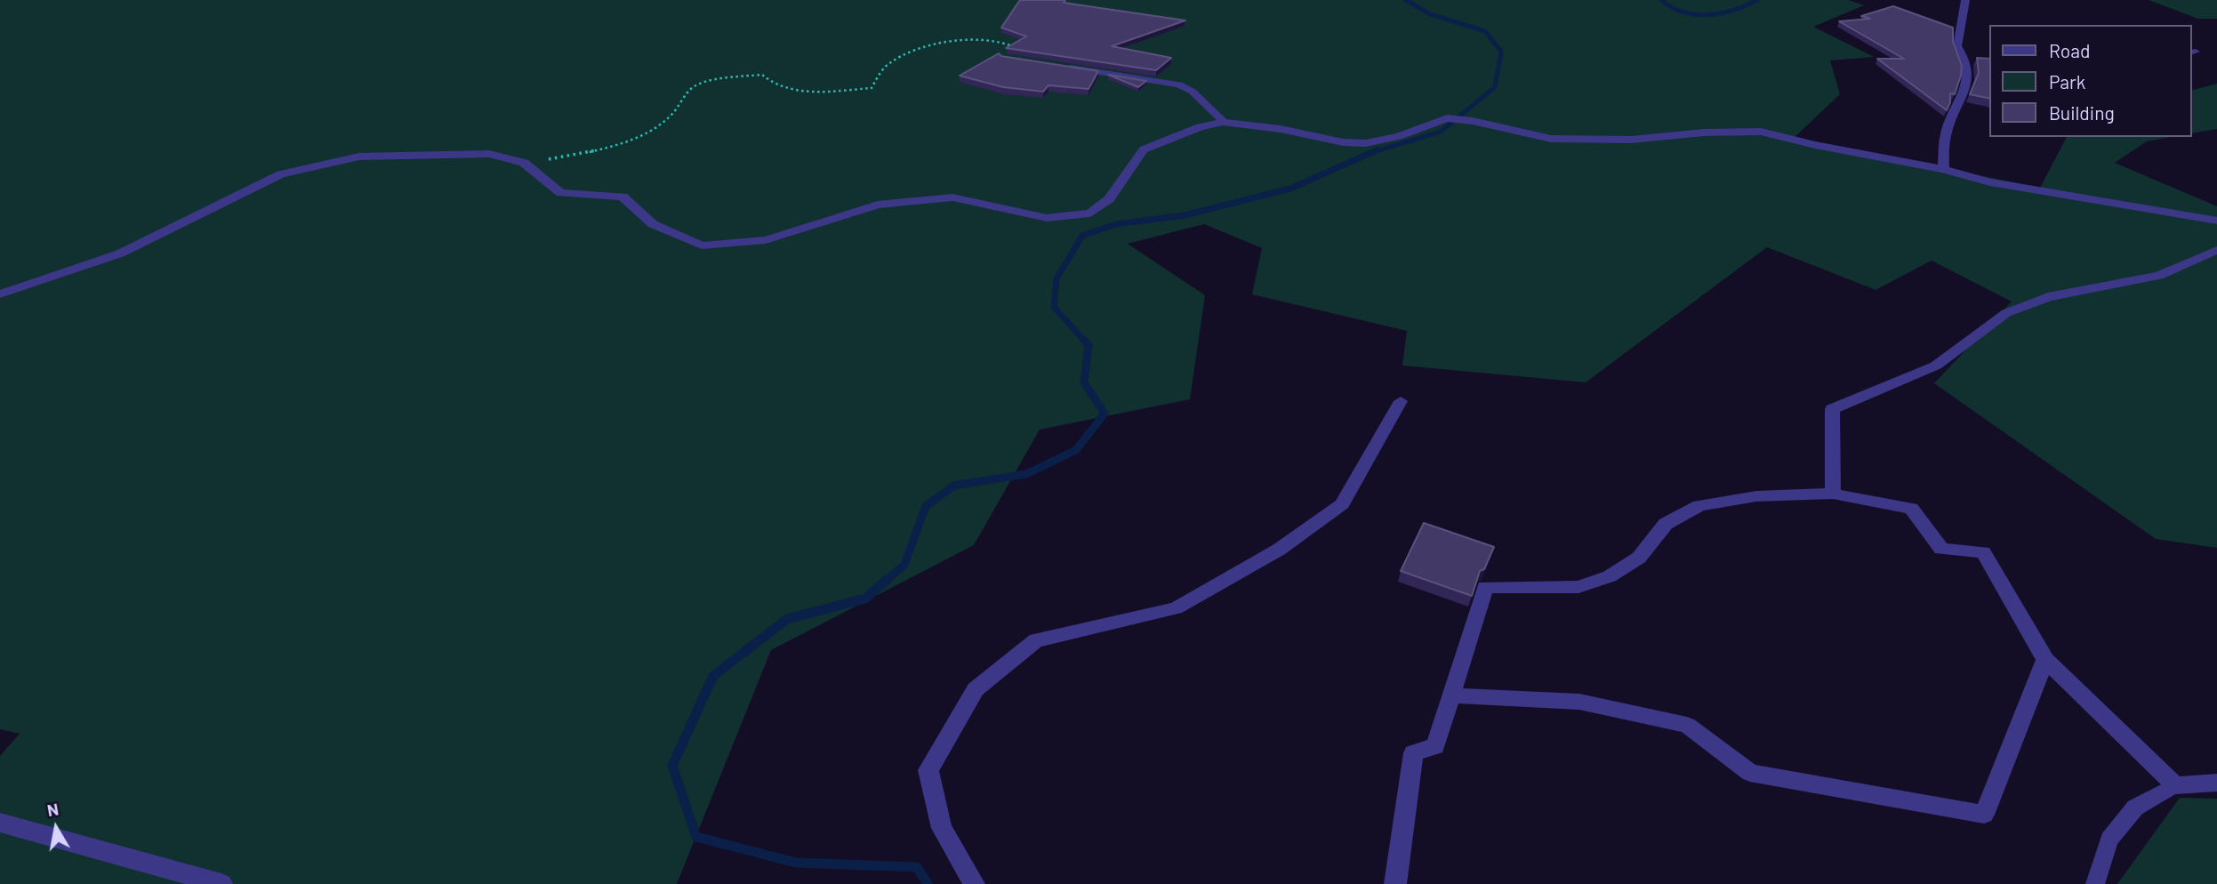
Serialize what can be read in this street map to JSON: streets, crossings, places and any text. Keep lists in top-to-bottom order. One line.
{"legend":["Road","Park","Building"],"north":"top"}
